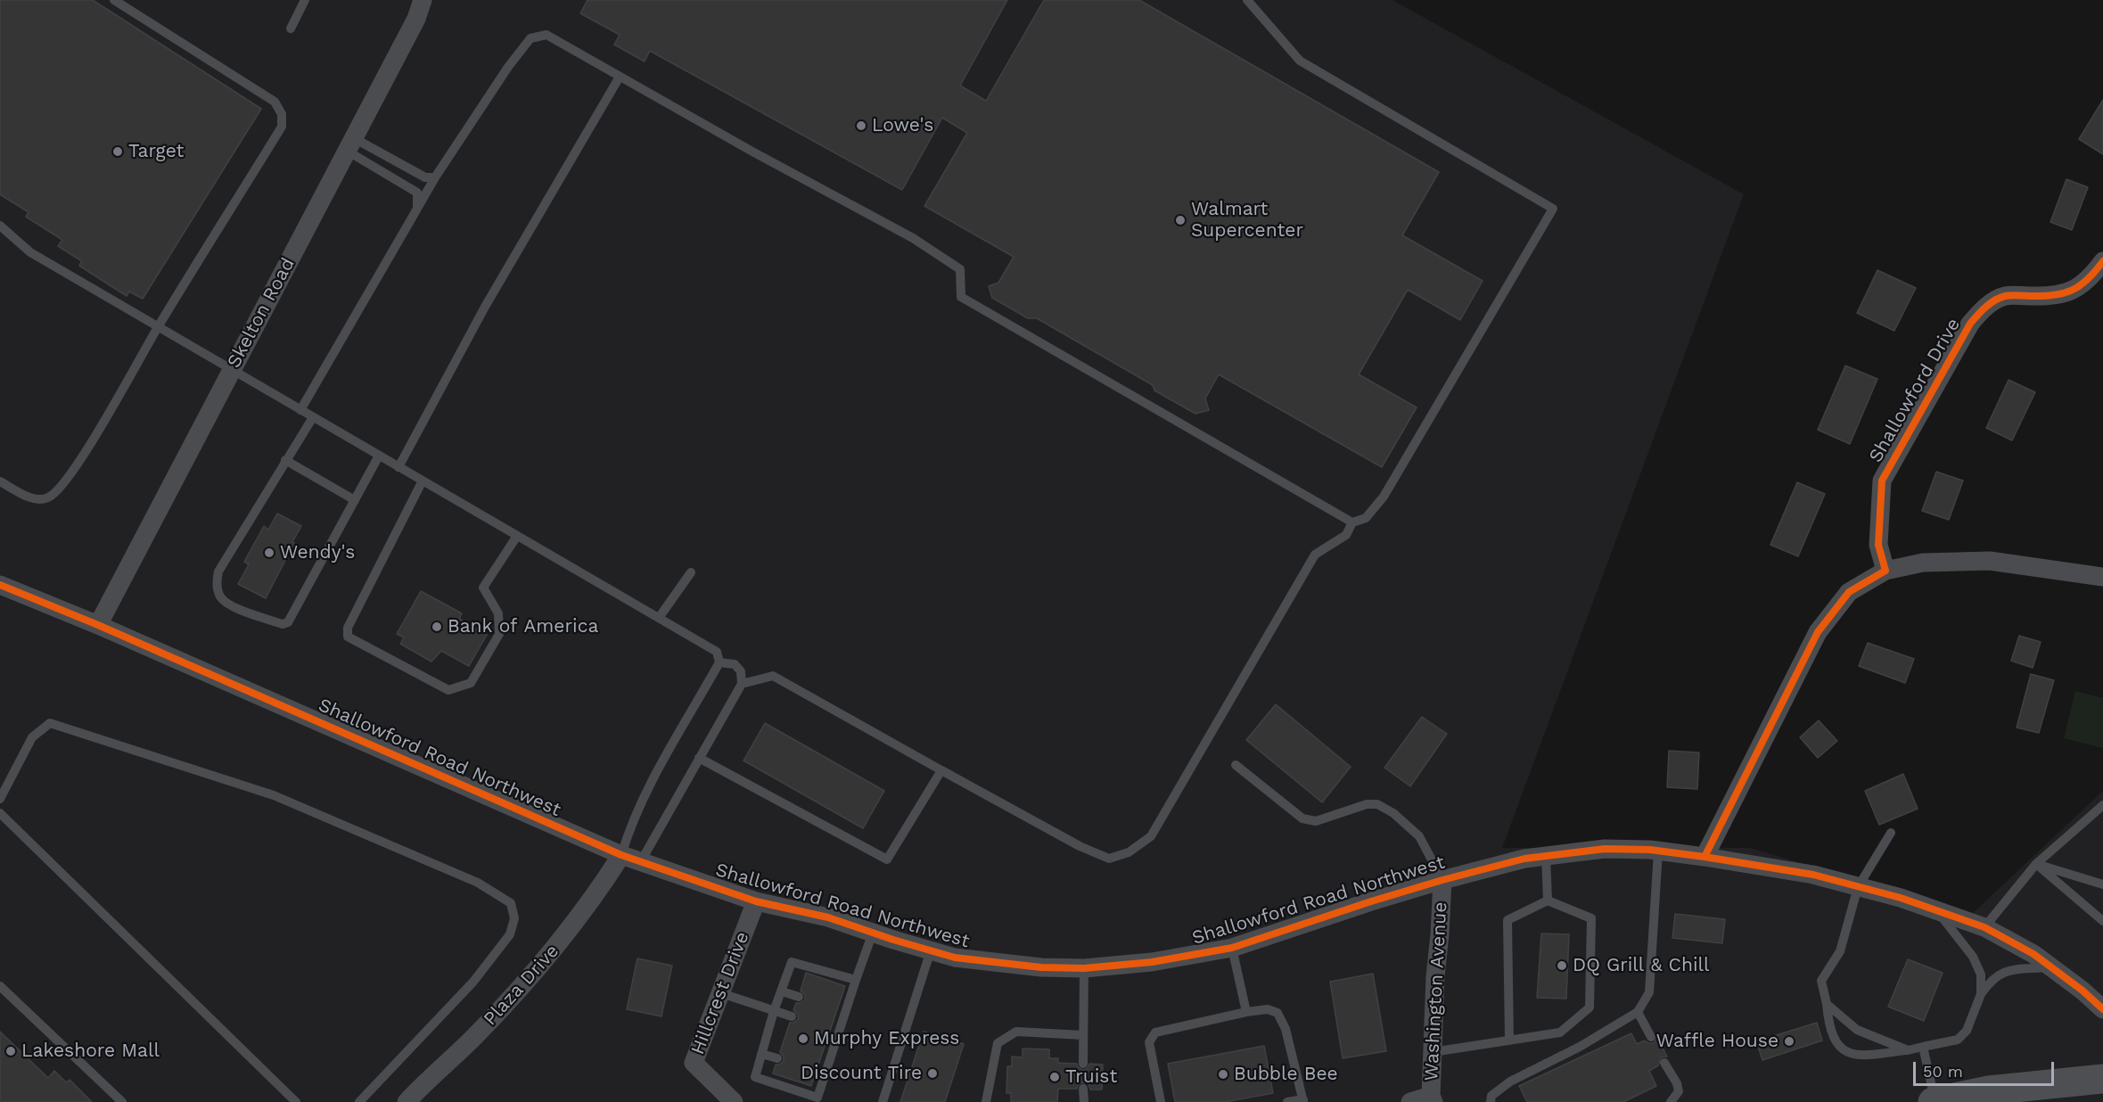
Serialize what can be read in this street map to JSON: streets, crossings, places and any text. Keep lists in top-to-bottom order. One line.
{"streets":{"street":["Skelton Road","Shallowford Drive","Shallowford Road Northwest","Plaza Drive","Washington Avenue","Hillcrest Drive"]},"crossings":[["Skelton Road","Shallowford Road Northwest"],["Shallowford Road Northwest","Plaza Drive"],["Shallowford Road Northwest","Washington Avenue"],["Shallowford Road Northwest","Hillcrest Drive"]],"places":["Lowe's","Target","Walmart Supercenter","Wendy's","Bank of America","DQ Grill & Chill","Murphy Express","Waffle House","Lakeshore Mall","Discount Tire","Bubble Bee","Truist"],"scale_bar":"50 m"}
